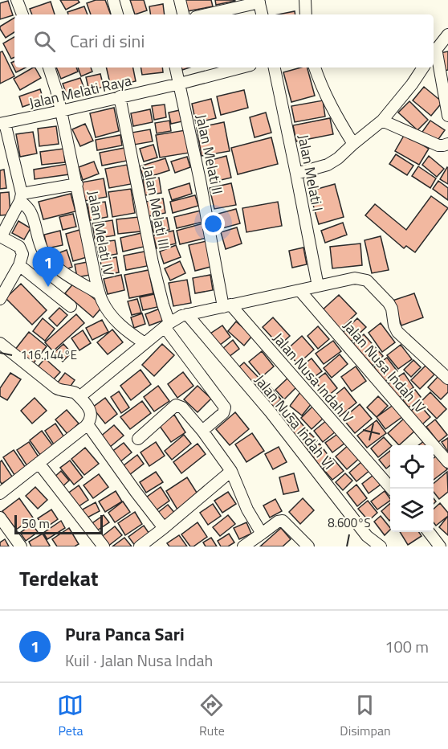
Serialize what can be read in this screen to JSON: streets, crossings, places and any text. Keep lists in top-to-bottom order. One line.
{"streets":{"street":["Jalan Melati Raya","Jalan Melati II","Jalan Melati I","Jalan Melati III","Jalan Melati IV","Jalan Nusa Indah IV","Jalan Nusa Indah V","Jalan Nusa Indah VI"]},"crossings":[["Jalan Melati Raya","Jalan Melati II"],["Jalan Melati Raya","Jalan Melati III"],["Jalan Melati Raya","Jalan Melati IV"],["Jalan Melati II","Jalan Nusa Indah V"]],"scale_bar":"50 m","page":{"search":"Cari di sini","pins":"1","scale":"50 m","heading":"Terdekat","list":[{"mark":"1","name":"Pura Panca Sari","note":"Kuil · Jalan Nusa Indah","value":"100 m"}],"nav":["Peta","Rute","Disimpan"]},"coordinates":["116.144°E","8.600°S"]}
